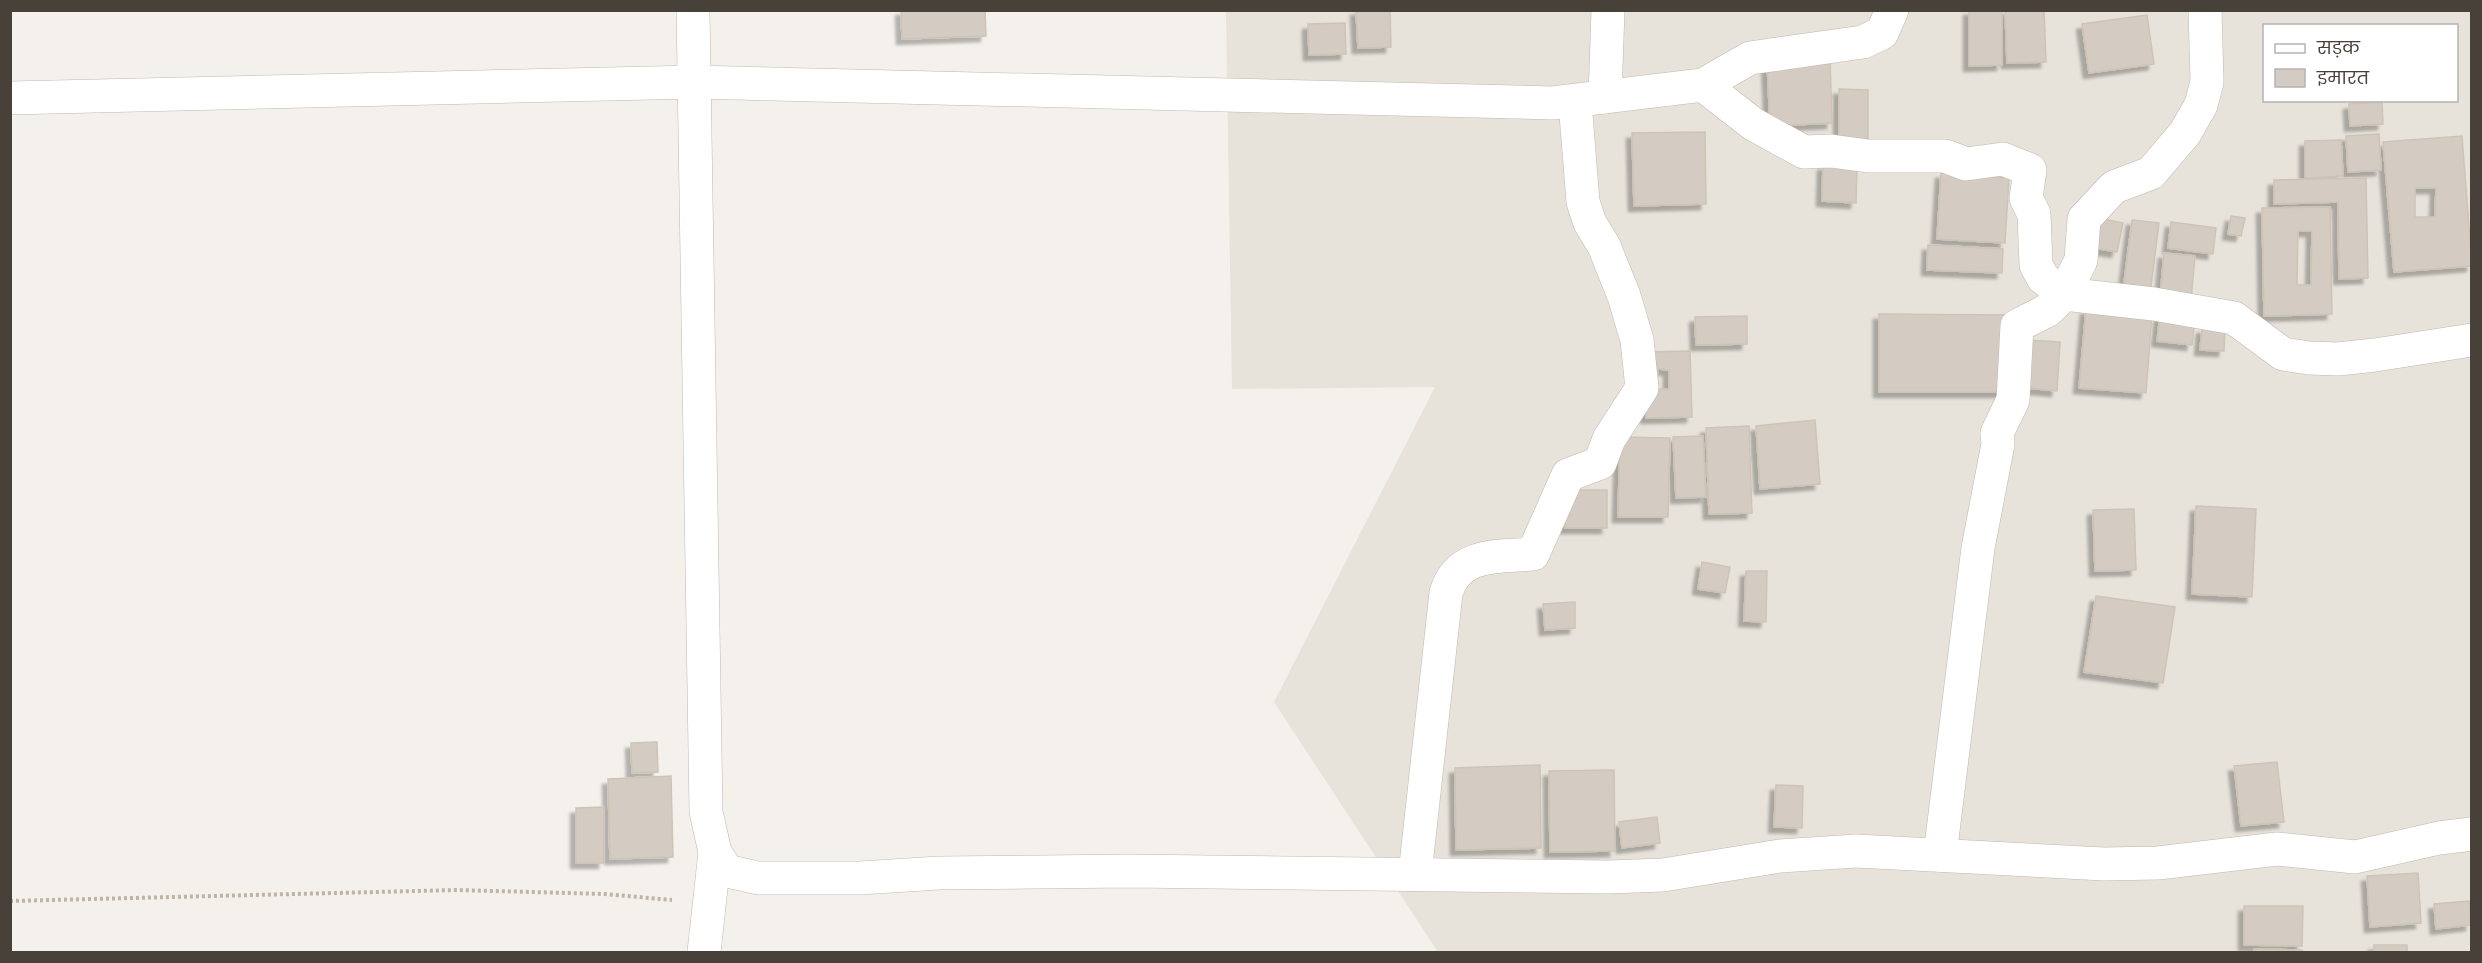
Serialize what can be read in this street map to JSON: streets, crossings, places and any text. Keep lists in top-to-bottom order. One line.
{"legend":["सड़क","इमारत"]}
